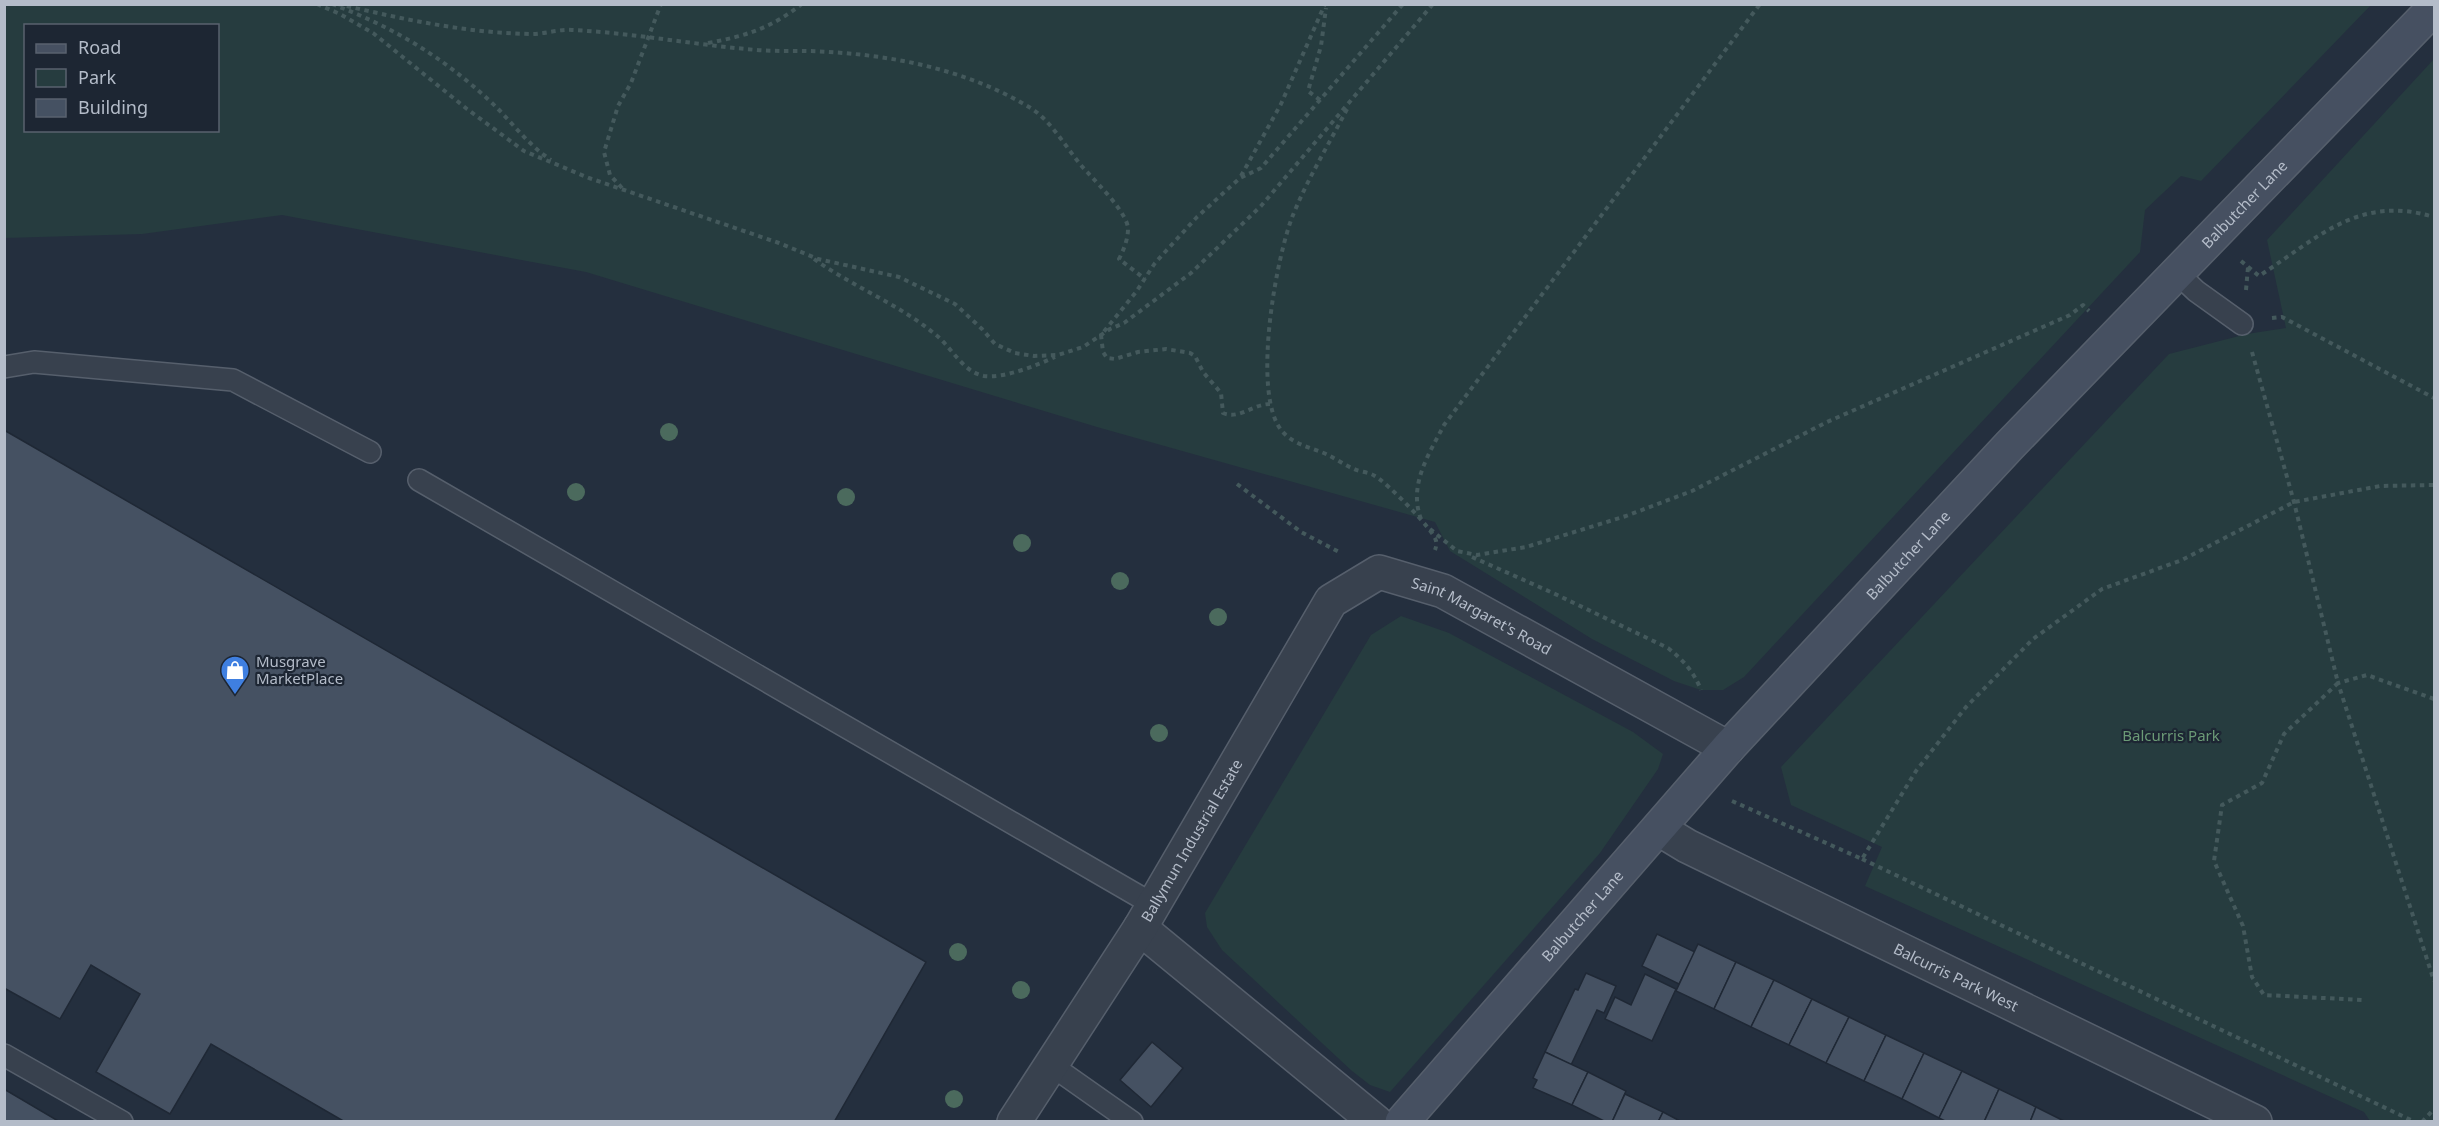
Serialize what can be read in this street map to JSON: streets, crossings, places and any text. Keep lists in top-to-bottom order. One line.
{"streets":{"street":["Balbutcher Lane","Saint Margaret's Road","Ballymun Industrial Estate","Balcurris Park West"]},"crossings":[["Balbutcher Lane","Saint Margaret's Road"],["Balbutcher Lane","Balcurris Park West"],["Saint Margaret's Road","Ballymun Industrial Estate"]],"parks":["Balcurris Park"],"places":{"shop":["Musgrave MarketPlace"]},"legend":["Road","Park","Building"]}
